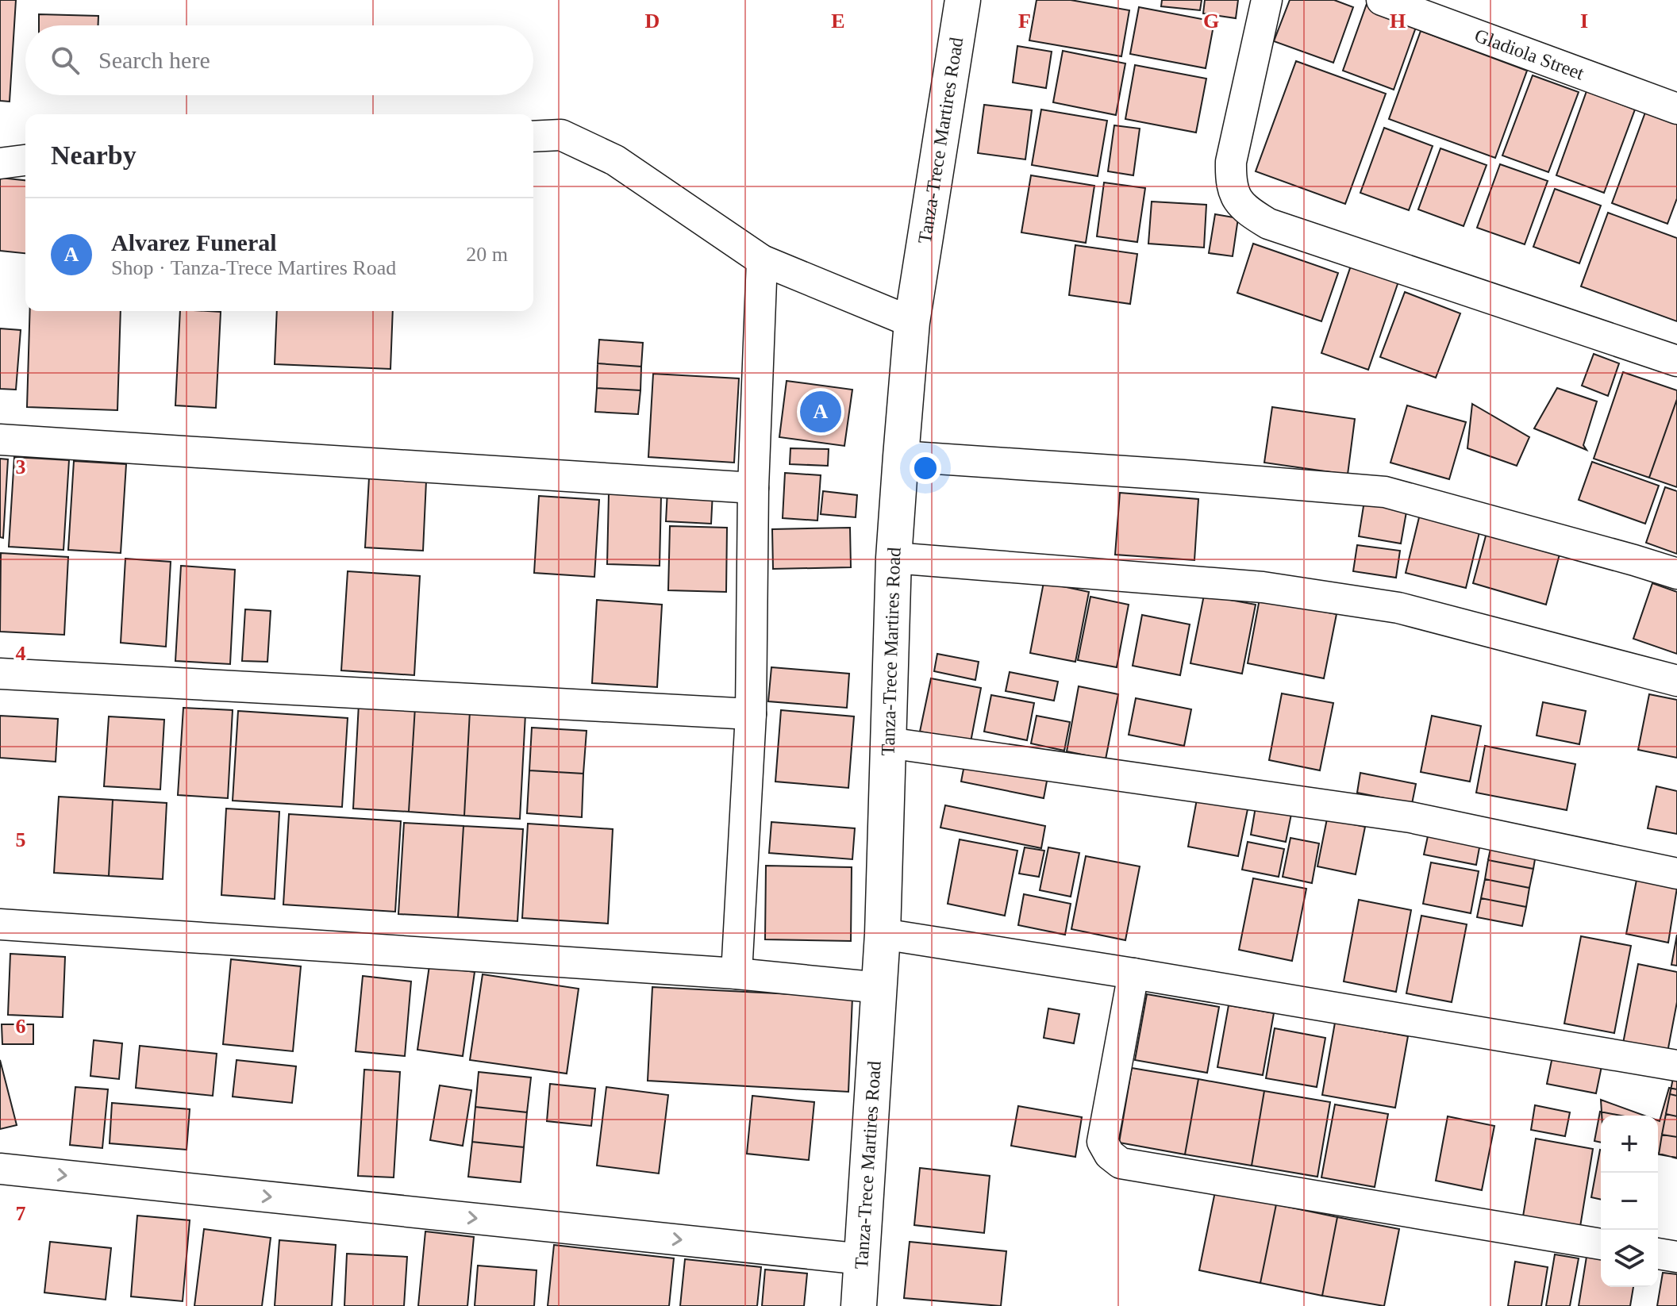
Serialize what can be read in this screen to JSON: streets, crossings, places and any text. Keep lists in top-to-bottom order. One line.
{"streets":{"main road":["Tanza-Trece Martires Road"],"street":["Gladiola Street"]},"page":{"search":"Search here","heading":"Nearby","list":[{"mark":"A","name":"Alvarez Funeral","note":"Shop · Tanza-Trece Martires Road","value":"20 m"}],"pins":"A","map_buttons":["+","−"]},"grid":{"columns":["D","E","F","G","H","I"],"rows":["3","4","5","6","7"]}}
